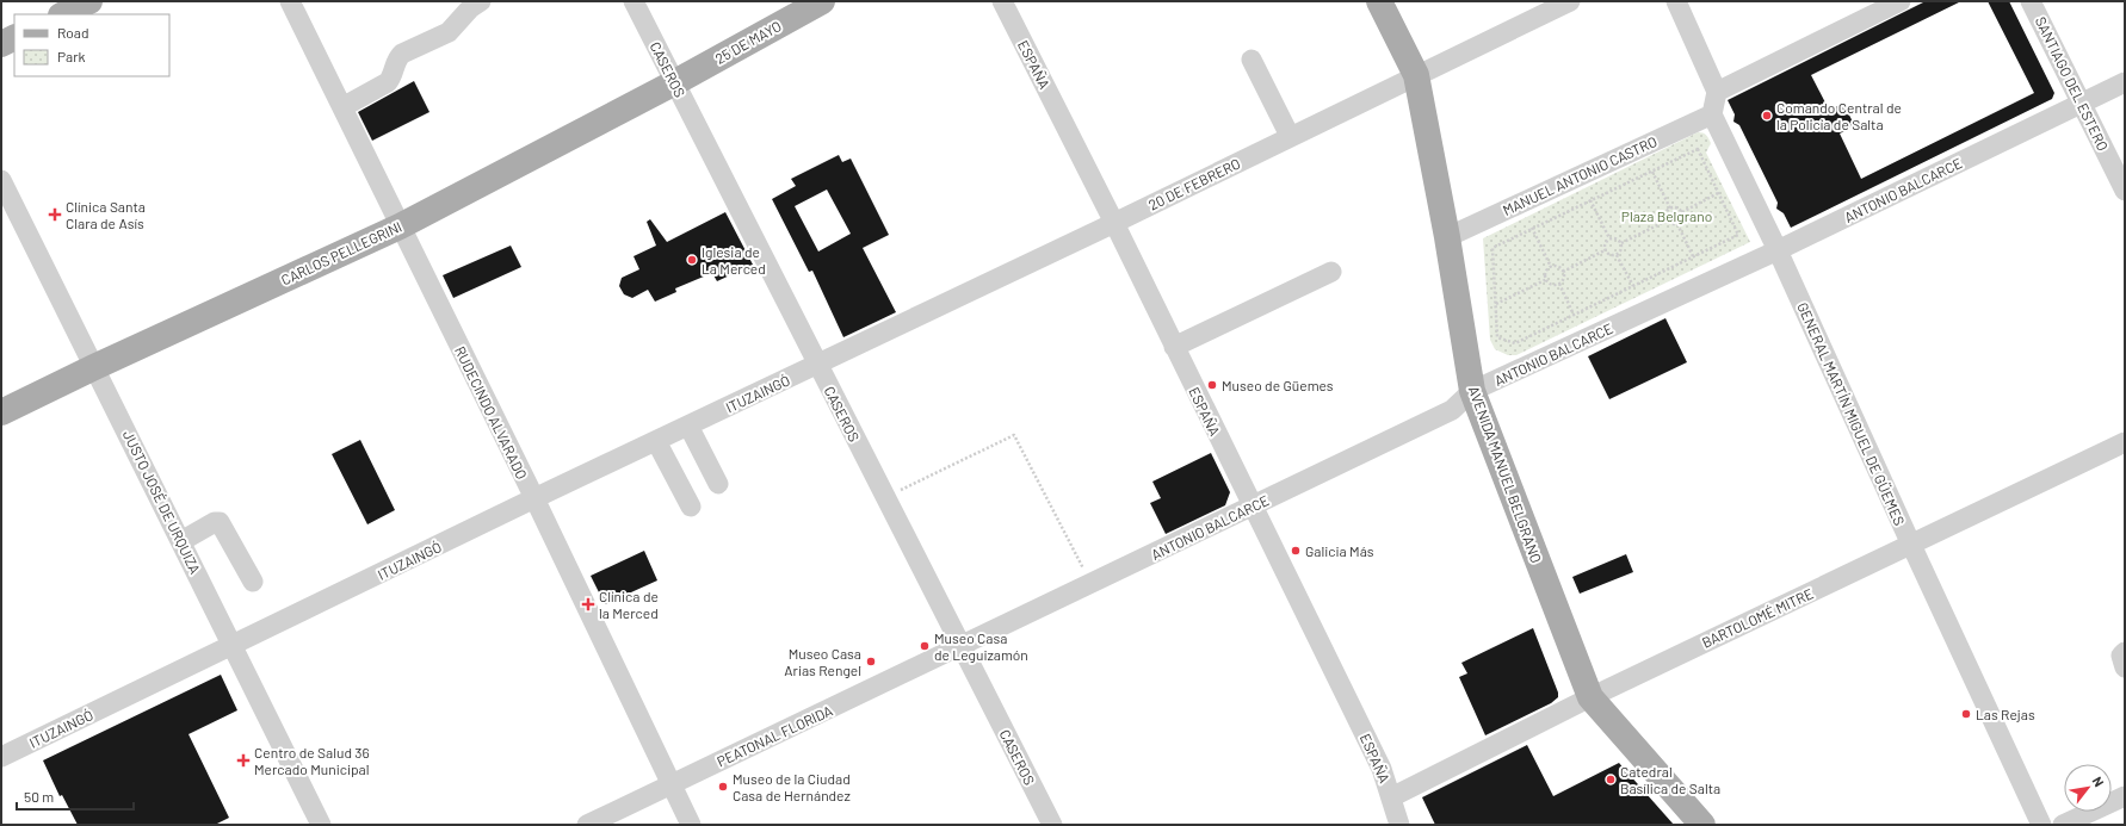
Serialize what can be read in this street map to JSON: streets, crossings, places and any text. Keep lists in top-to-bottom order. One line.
{"streets":{"main road":["25 DE MAYO","CARLOS PELLEGRINI","AVENIDA MANUEL BELGRANO"],"street":["ESPAÑA","CASEROS","SANTIAGO DEL ESTERO","MANUEL ANTONIO CASTRO","20 DE FEBRERO","ANTONIO BALCARCE","ITUZAINGÓ","RUDECINDO ALVARADO","GENERAL MARTÍN MIGUEL DE GÜEMES","JUSTO JOSÉ DE URQUIZA","BARTOLOMÉ MITRE","PEATONAL FLORIDA"]},"crossings":[["25 DE MAYO","CASEROS"],["25 DE MAYO","CARLOS PELLEGRINI"],["ESPAÑA","20 DE FEBRERO"],["ESPAÑA","ANTONIO BALCARCE"],["ESPAÑA","BARTOLOMÉ MITRE"],["CASEROS","20 DE FEBRERO"],["CASEROS","ANTONIO BALCARCE"],["CASEROS","CARLOS PELLEGRINI"],["CASEROS","ITUZAINGÓ"],["CASEROS","PEATONAL FLORIDA"],["SANTIAGO DEL ESTERO","ANTONIO BALCARCE"],["MANUEL ANTONIO CASTRO","GENERAL MARTÍN MIGUEL DE GÜEMES"],["MANUEL ANTONIO CASTRO","AVENIDA MANUEL BELGRANO"],["20 DE FEBRERO","ITUZAINGÓ"],["20 DE FEBRERO","AVENIDA MANUEL BELGRANO"],["ANTONIO BALCARCE","GENERAL MARTÍN MIGUEL DE GÜEMES"],["ANTONIO BALCARCE","AVENIDA MANUEL BELGRANO"],["ANTONIO BALCARCE","PEATONAL FLORIDA"],["CARLOS PELLEGRINI","RUDECINDO ALVARADO"],["CARLOS PELLEGRINI","JUSTO JOSÉ DE URQUIZA"],["ITUZAINGÓ","RUDECINDO ALVARADO"],["ITUZAINGÓ","JUSTO JOSÉ DE URQUIZA"],["RUDECINDO ALVARADO","PEATONAL FLORIDA"],["GENERAL MARTÍN MIGUEL DE GÜEMES","BARTOLOMÉ MITRE"],["AVENIDA MANUEL BELGRANO","BARTOLOMÉ MITRE"]],"parks":["Plaza Belgrano"],"places":{"other":["Comando Central de la Policía de Salta","Iglesia de La Merced","Museo de Güemes","Galicia Más","Museo Casa de Leguizamón","Museo Casa Arias Rengel","Las Rejas","Catedral Basílica de Salta","Museo de la Ciudad Casa de Hernández"],"health":["Clínica Santa Clara de Asís","Clínica de la Merced","Centro de Salud 36 Mercado Municipal"]},"legend":["Road","Park"],"scale_bar":"50 m","north":"top right"}
